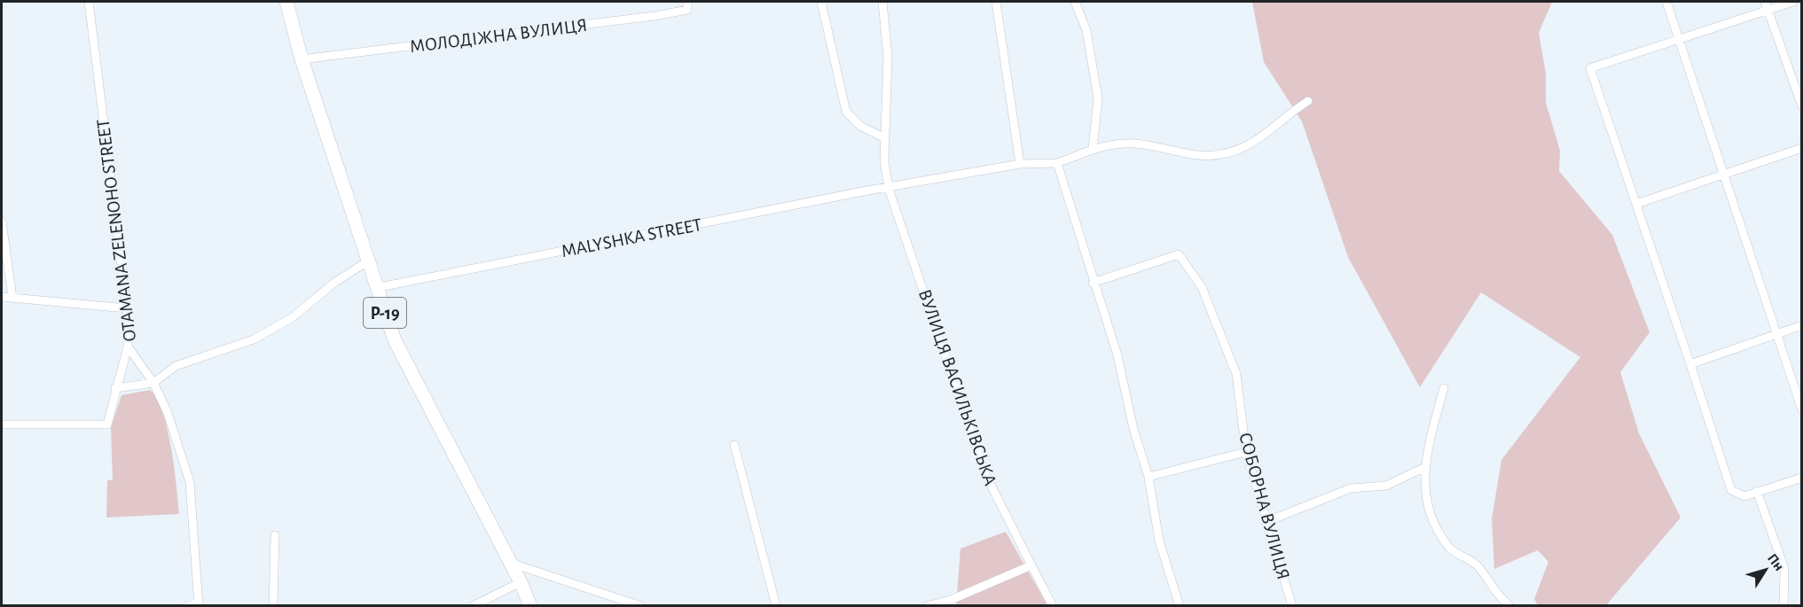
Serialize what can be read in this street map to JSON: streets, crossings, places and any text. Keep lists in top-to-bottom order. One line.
{"streets":{"main road":["Р-19"],"street":["МОЛОДІЖНА ВУЛИЦЯ","OTAMANA ZELENOHO STREET","MALYSHKA STREET","ВУЛИЦЯ ВАСИЛЬКІВСЬКА","СОБОРНА ВУЛИЦЯ"]},"crossings":[["МОЛОДІЖНА ВУЛИЦЯ","Р-19"],["MALYSHKA STREET","Р-19"],["MALYSHKA STREET","ВУЛИЦЯ ВАСИЛЬКІВСЬКА"]],"north":"top right"}
